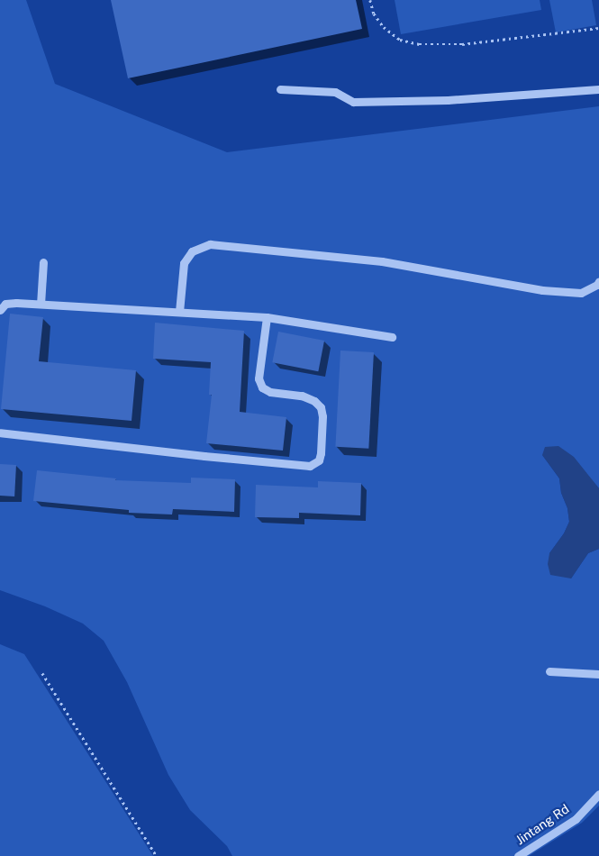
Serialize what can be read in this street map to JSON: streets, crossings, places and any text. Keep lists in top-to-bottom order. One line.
{"streets":{"street":["Jintang Rd"]}}
